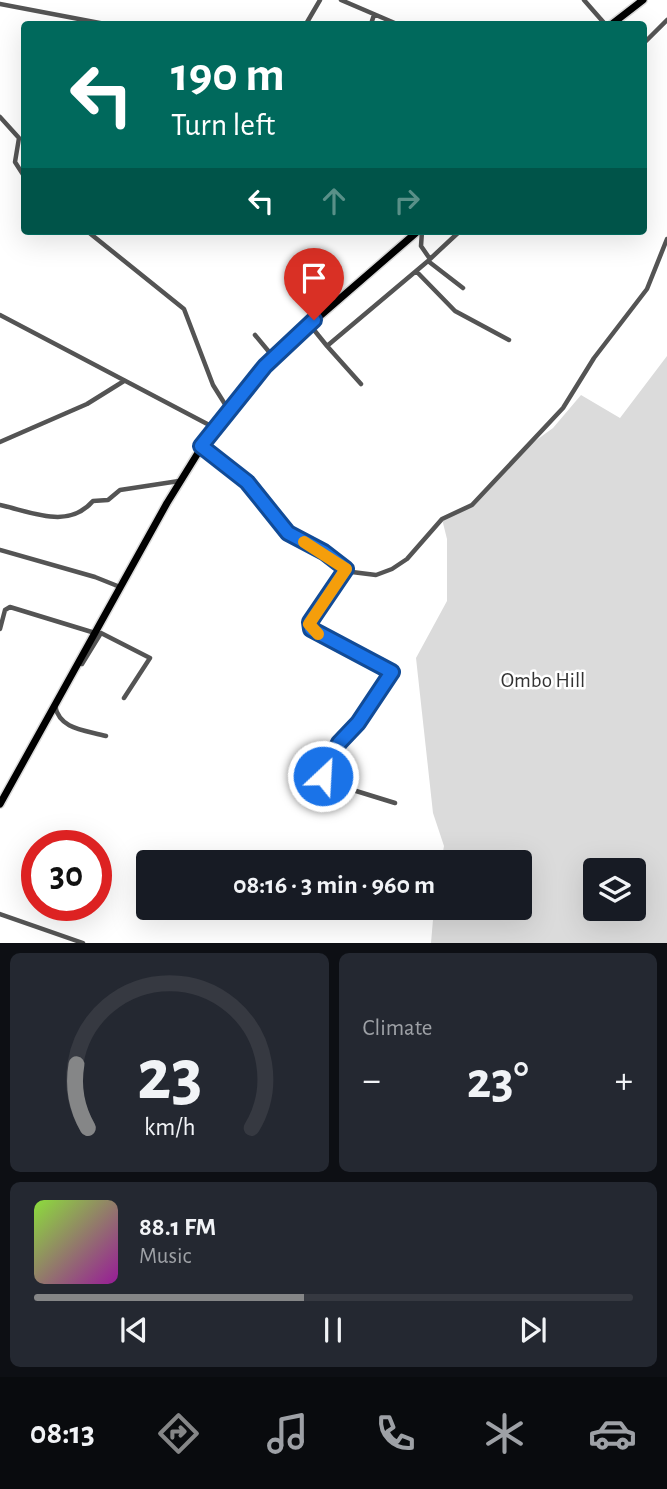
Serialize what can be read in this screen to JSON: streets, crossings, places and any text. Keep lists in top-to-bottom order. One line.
{"parks":["Ombo Hill"],"page":{"turn":["190 m","Turn left"],"limit":"30","trip":"08:16 · 3 min · 960 m","tile":"Climate","heat":["−","23°","+"],"song":["88.1 FM","Music"],"tabs":"08:13","gauge":["23","km/h"]}}
